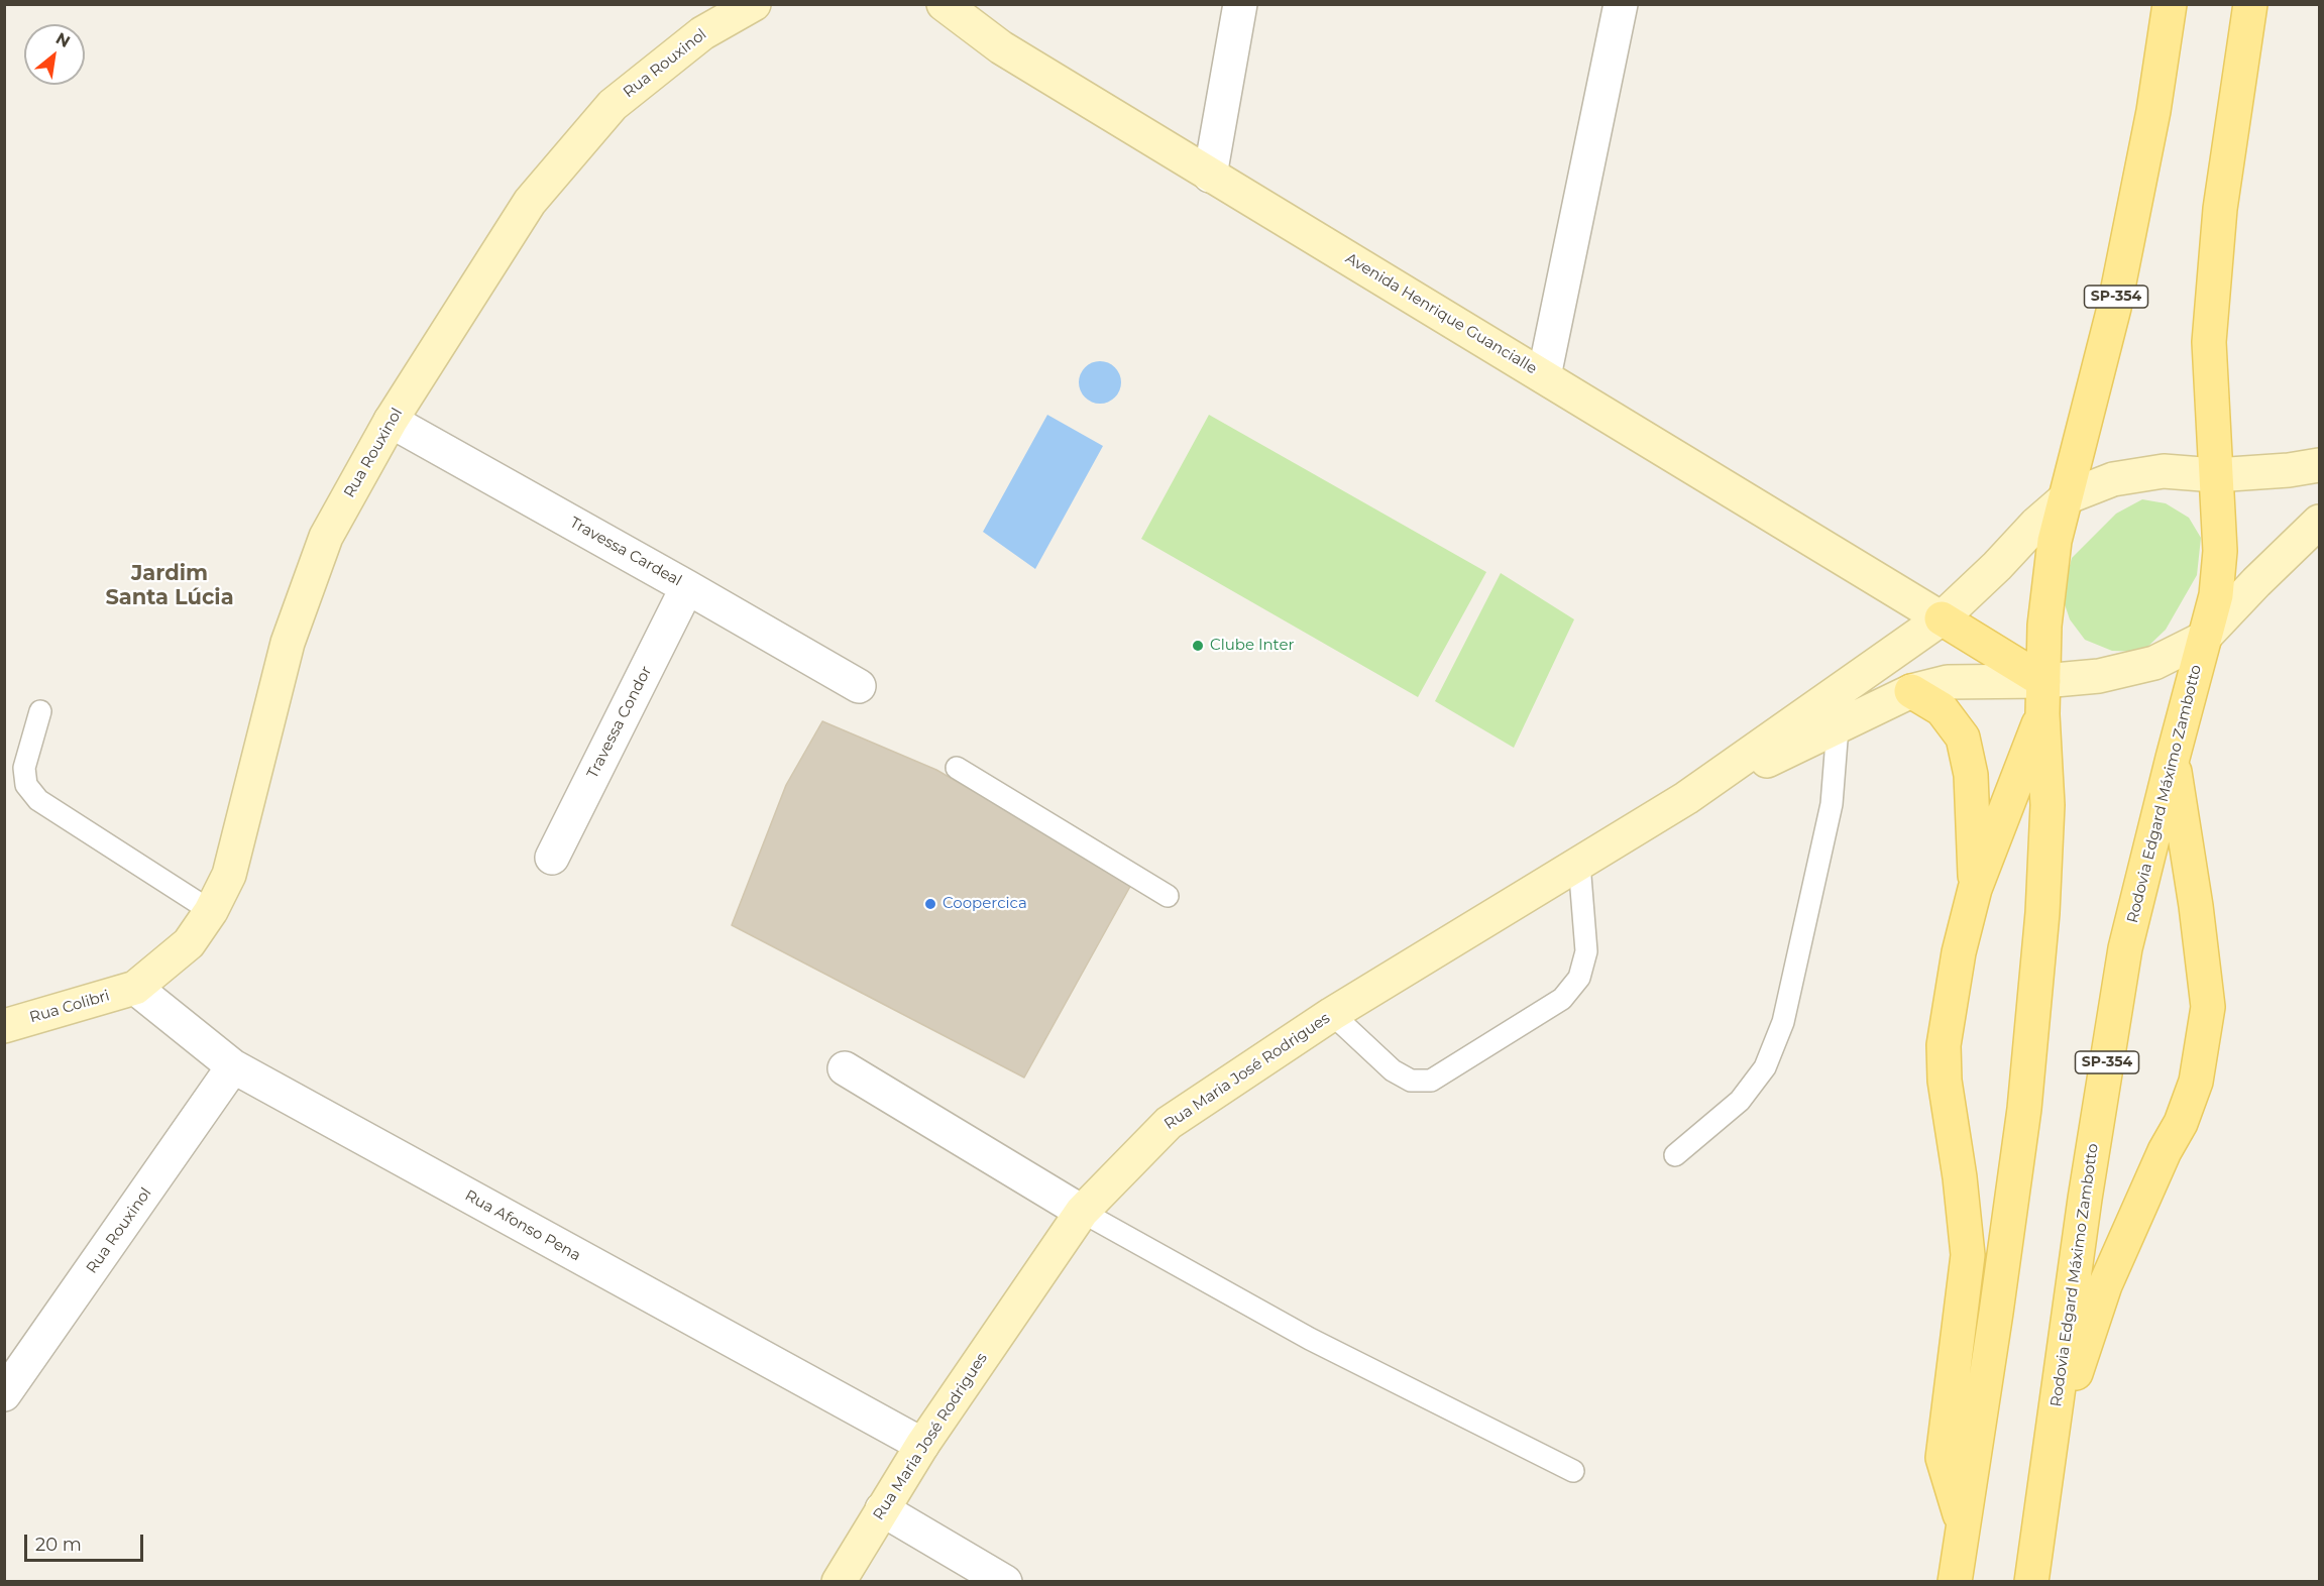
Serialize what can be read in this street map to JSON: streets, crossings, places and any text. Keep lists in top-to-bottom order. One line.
{"streets":{"main road":["Rua Rouxinol","SP-354","Avenida Henrique Guancialle","Rodovia Edgard Máximo Zambotto","Rua Colibri","Rua Maria José Rodrigues"],"street":["Travessa Cardeal","Travessa Condor","Rua Afonso Pena"]},"crossings":[["Rua Rouxinol","Travessa Cardeal"],["Rua Rouxinol","Rua Colibri"],["Rua Rouxinol","Rua Afonso Pena"],["SP-354","Rodovia Edgard Máximo Zambotto"],["Travessa Cardeal","Travessa Condor"],["Rua Colibri","Rua Afonso Pena"],["Rua Maria José Rodrigues","Rua Afonso Pena"]],"districts":["Jardim Santa Lúcia"],"places":["Clube Inter","Coopercica"],"scale_bar":"20 m","north":"top right"}
